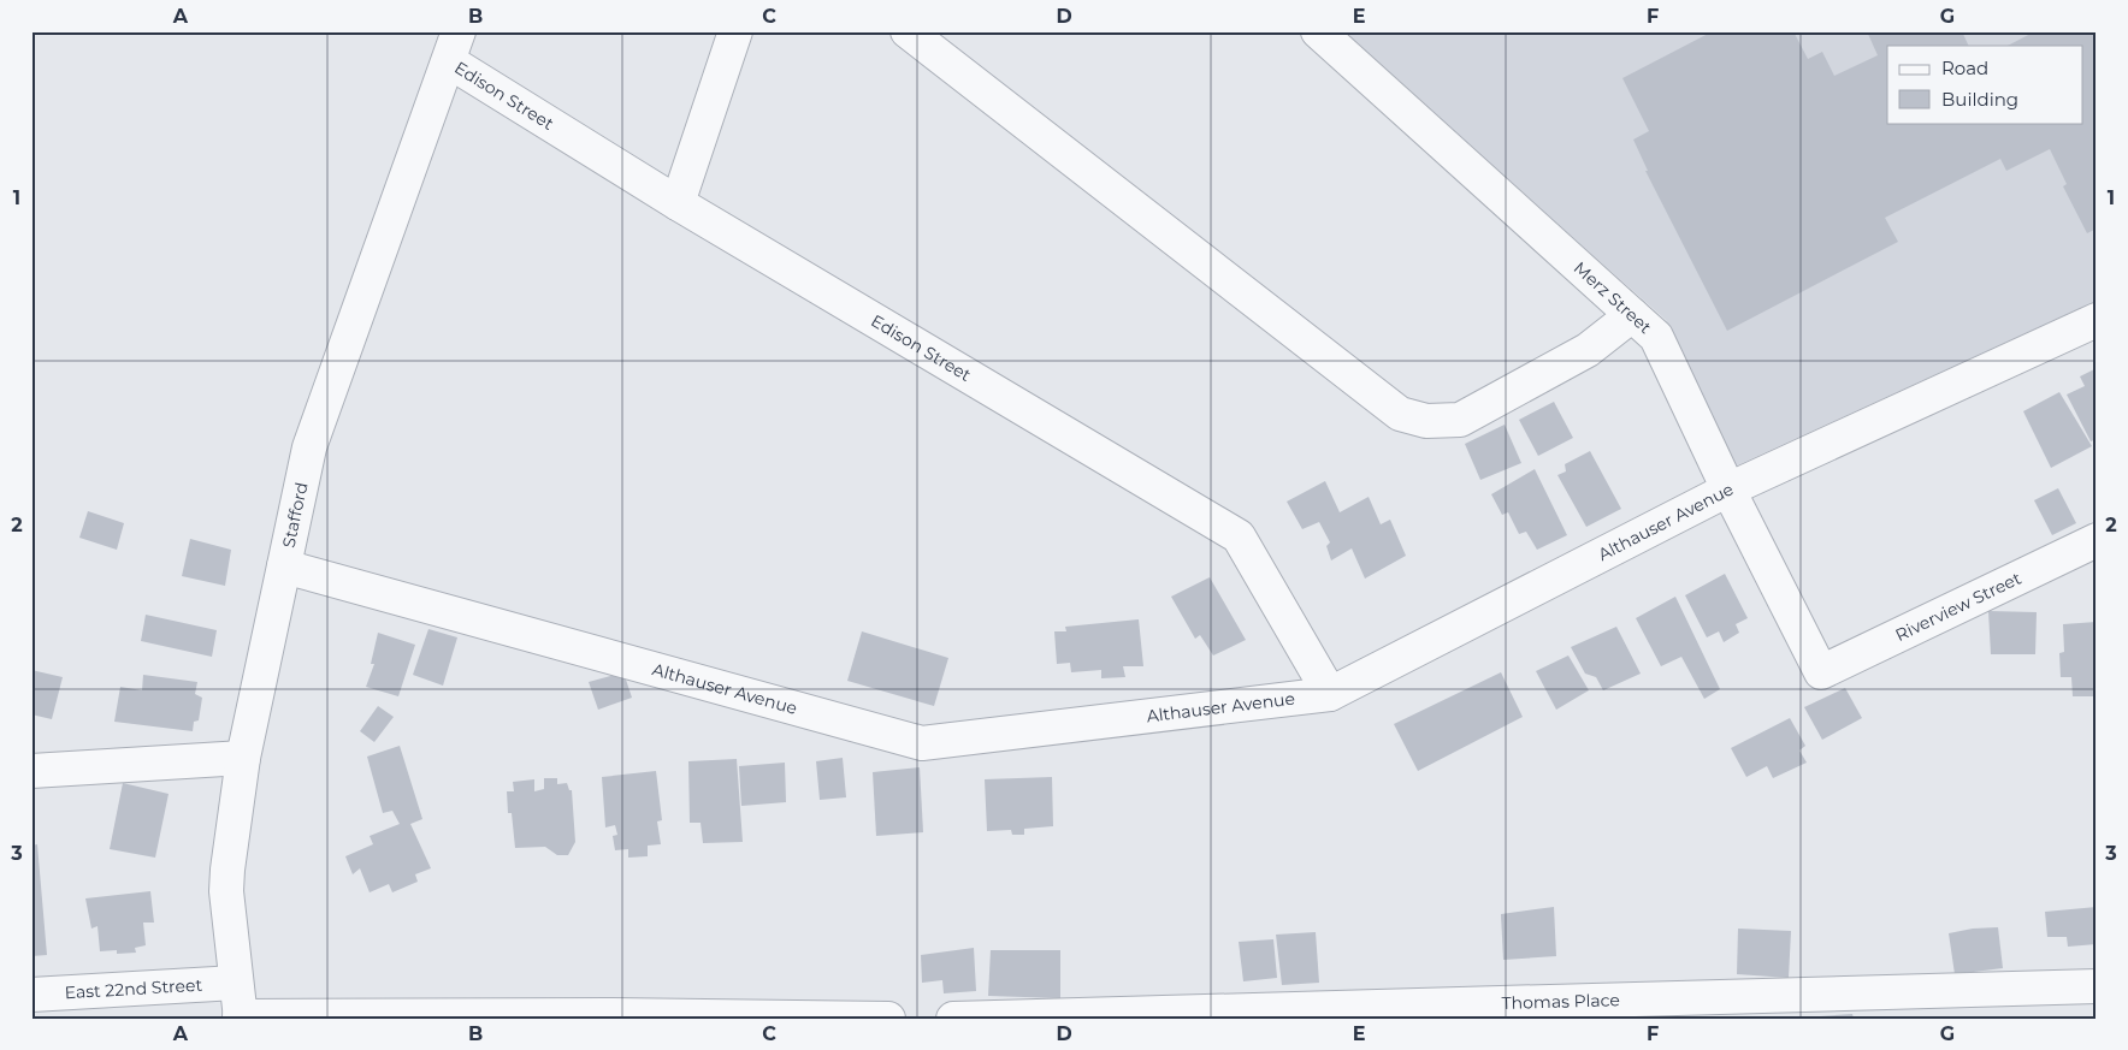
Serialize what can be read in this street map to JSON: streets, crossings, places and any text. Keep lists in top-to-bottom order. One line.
{"streets":{"street":["Edison Street","Merz Street","Stafford","Althauser Avenue","Riverview Street","East 22nd Street","Thomas Place"]},"crossings":[["Edison Street","Stafford"],["Edison Street","Althauser Avenue"],["Merz Street","Althauser Avenue"],["Merz Street","Riverview Street"],["Stafford","Althauser Avenue"],["Stafford","East 22nd Street"]],"legend":["Road","Building"],"grid":{"columns":["A","B","C","D","E","F","G"],"rows":["1","2","3"]}}
